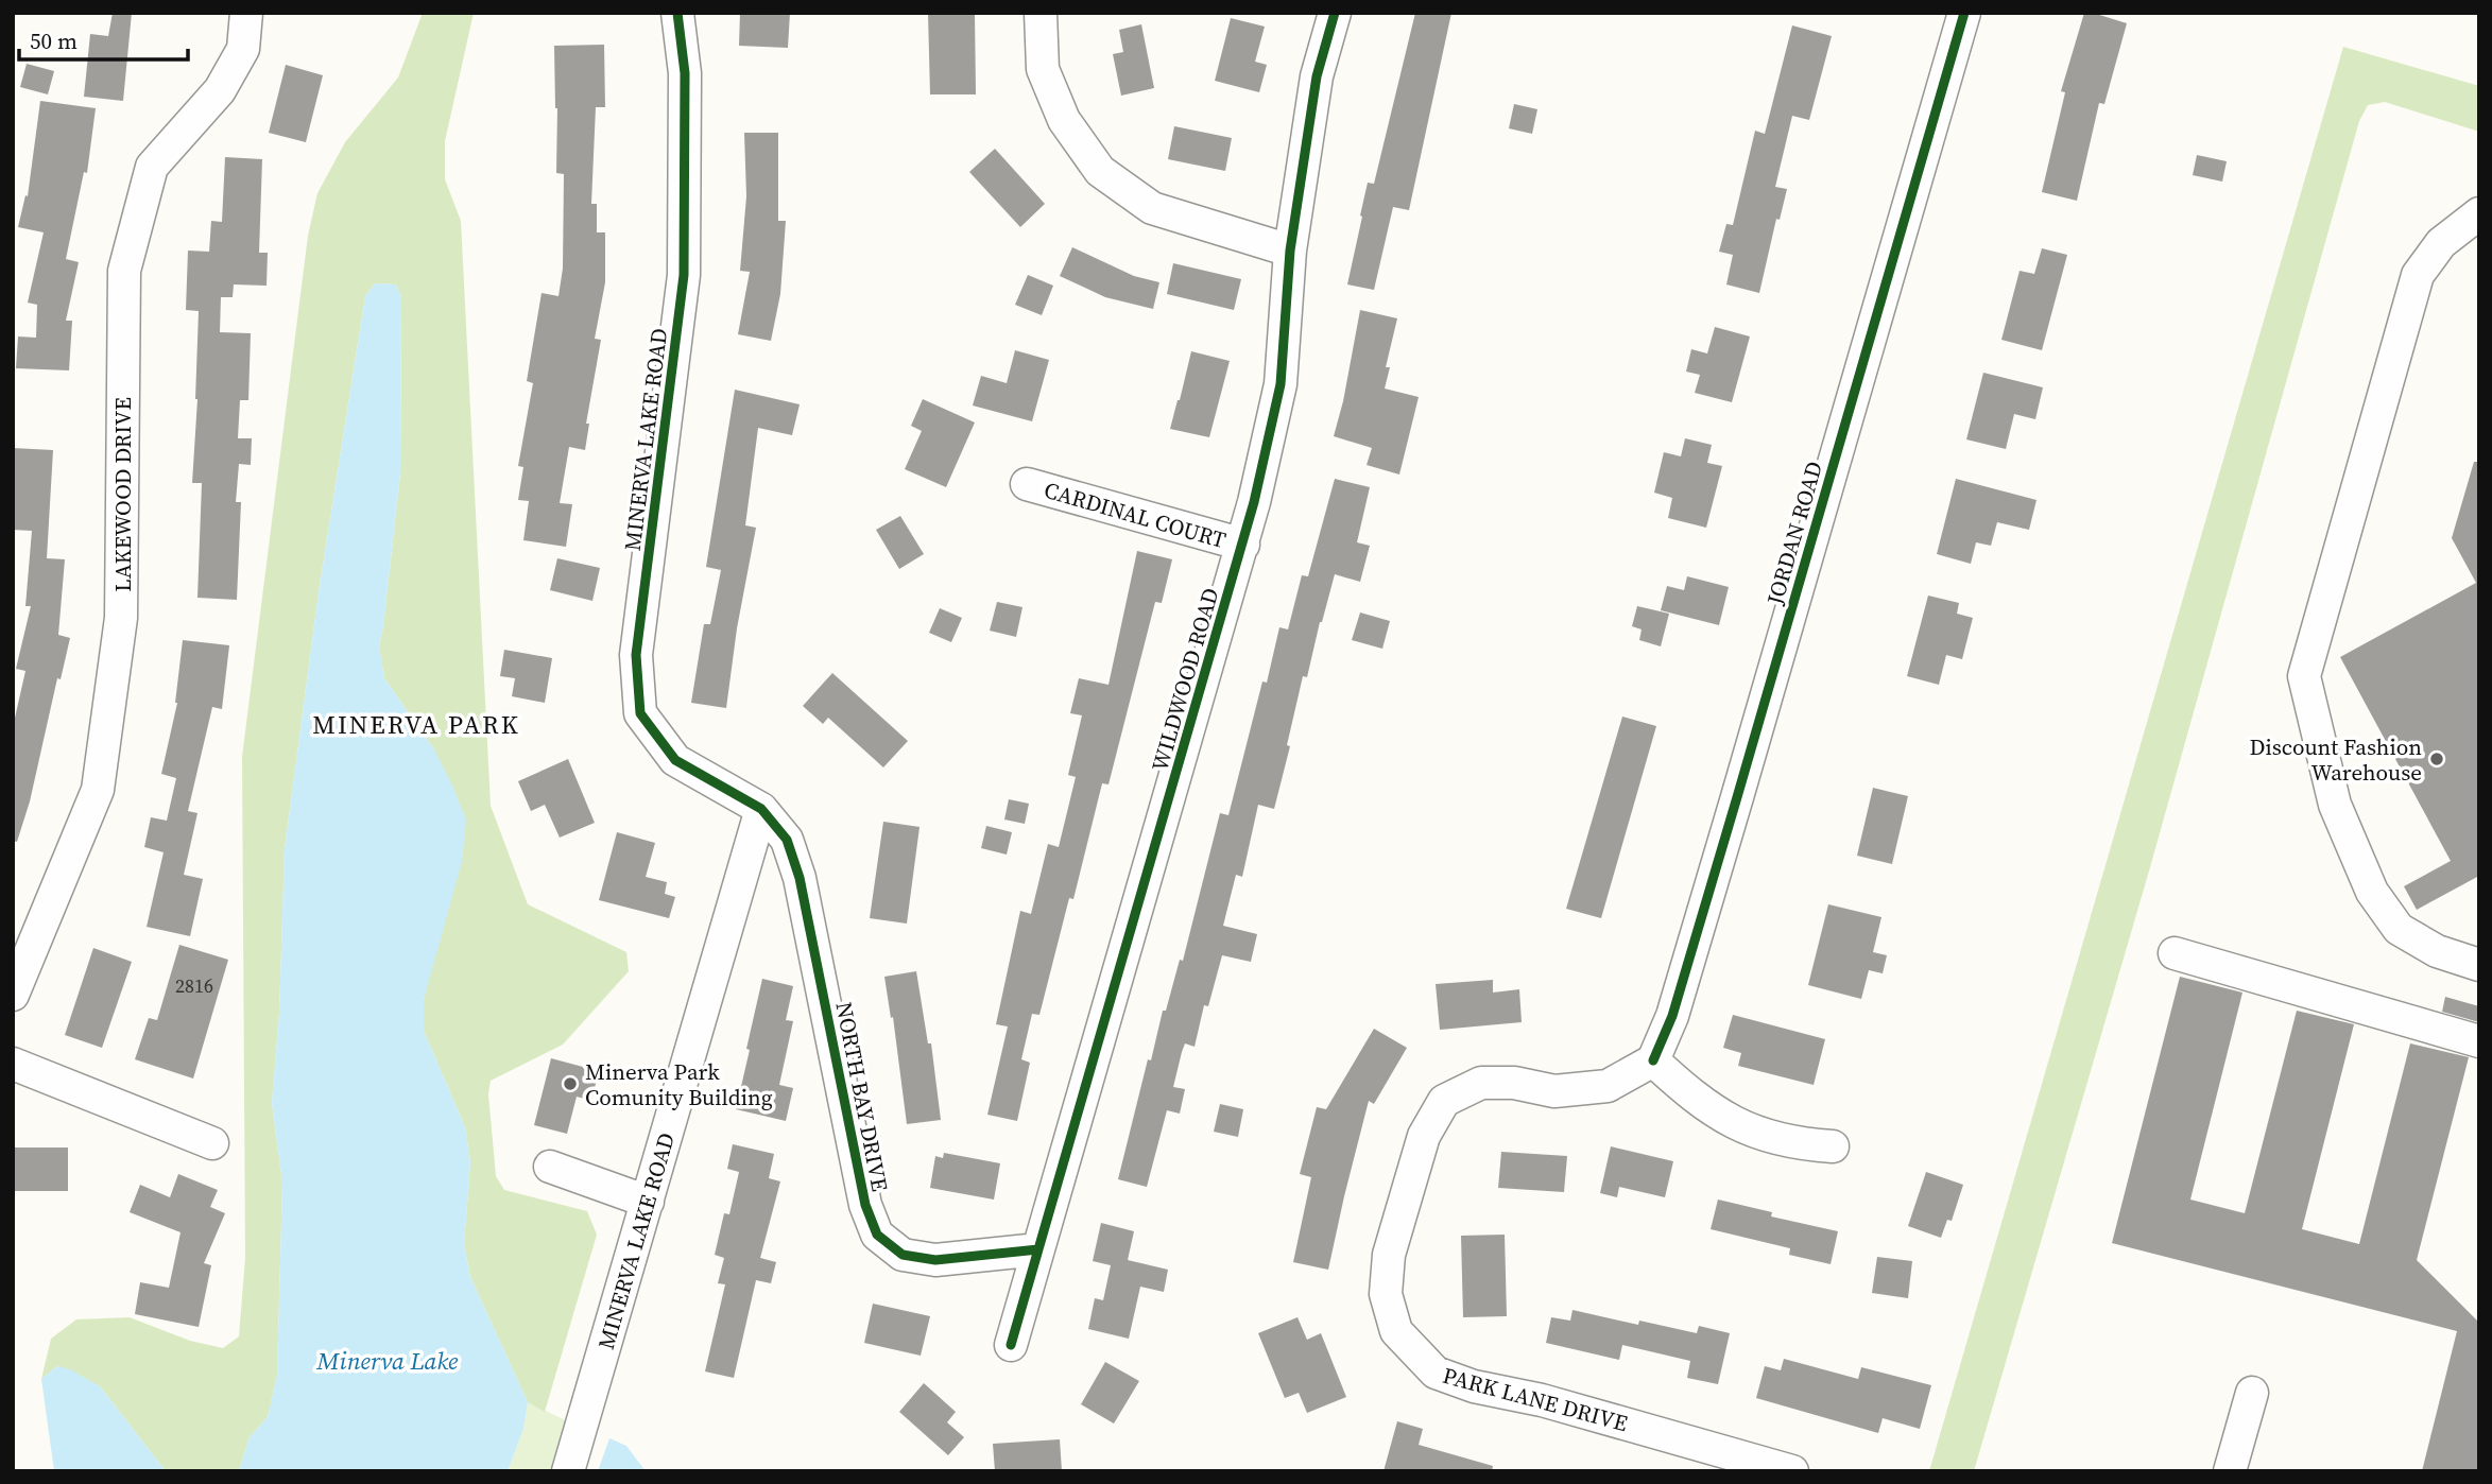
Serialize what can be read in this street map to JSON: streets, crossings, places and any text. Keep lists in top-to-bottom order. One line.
{"streets":{"street":["MINERVA LAKE ROAD","LAKEWOOD DRIVE","CARDINAL COURT","JORDAN ROAD","WILDWOOD ROAD","NORTH BAY DRIVE","PARK LANE DRIVE"]},"crossings":[["MINERVA LAKE ROAD","NORTH BAY DRIVE"],["CARDINAL COURT","WILDWOOD ROAD"],["JORDAN ROAD","PARK LANE DRIVE"],["WILDWOOD ROAD","NORTH BAY DRIVE"]],"districts":["MINERVA PARK"],"water":["Minerva Lake"],"places":["Discount Fashion Warehouse","Minerva Park Comunity Building"],"house_numbers":["2816"],"scale_bar":"50 m"}
